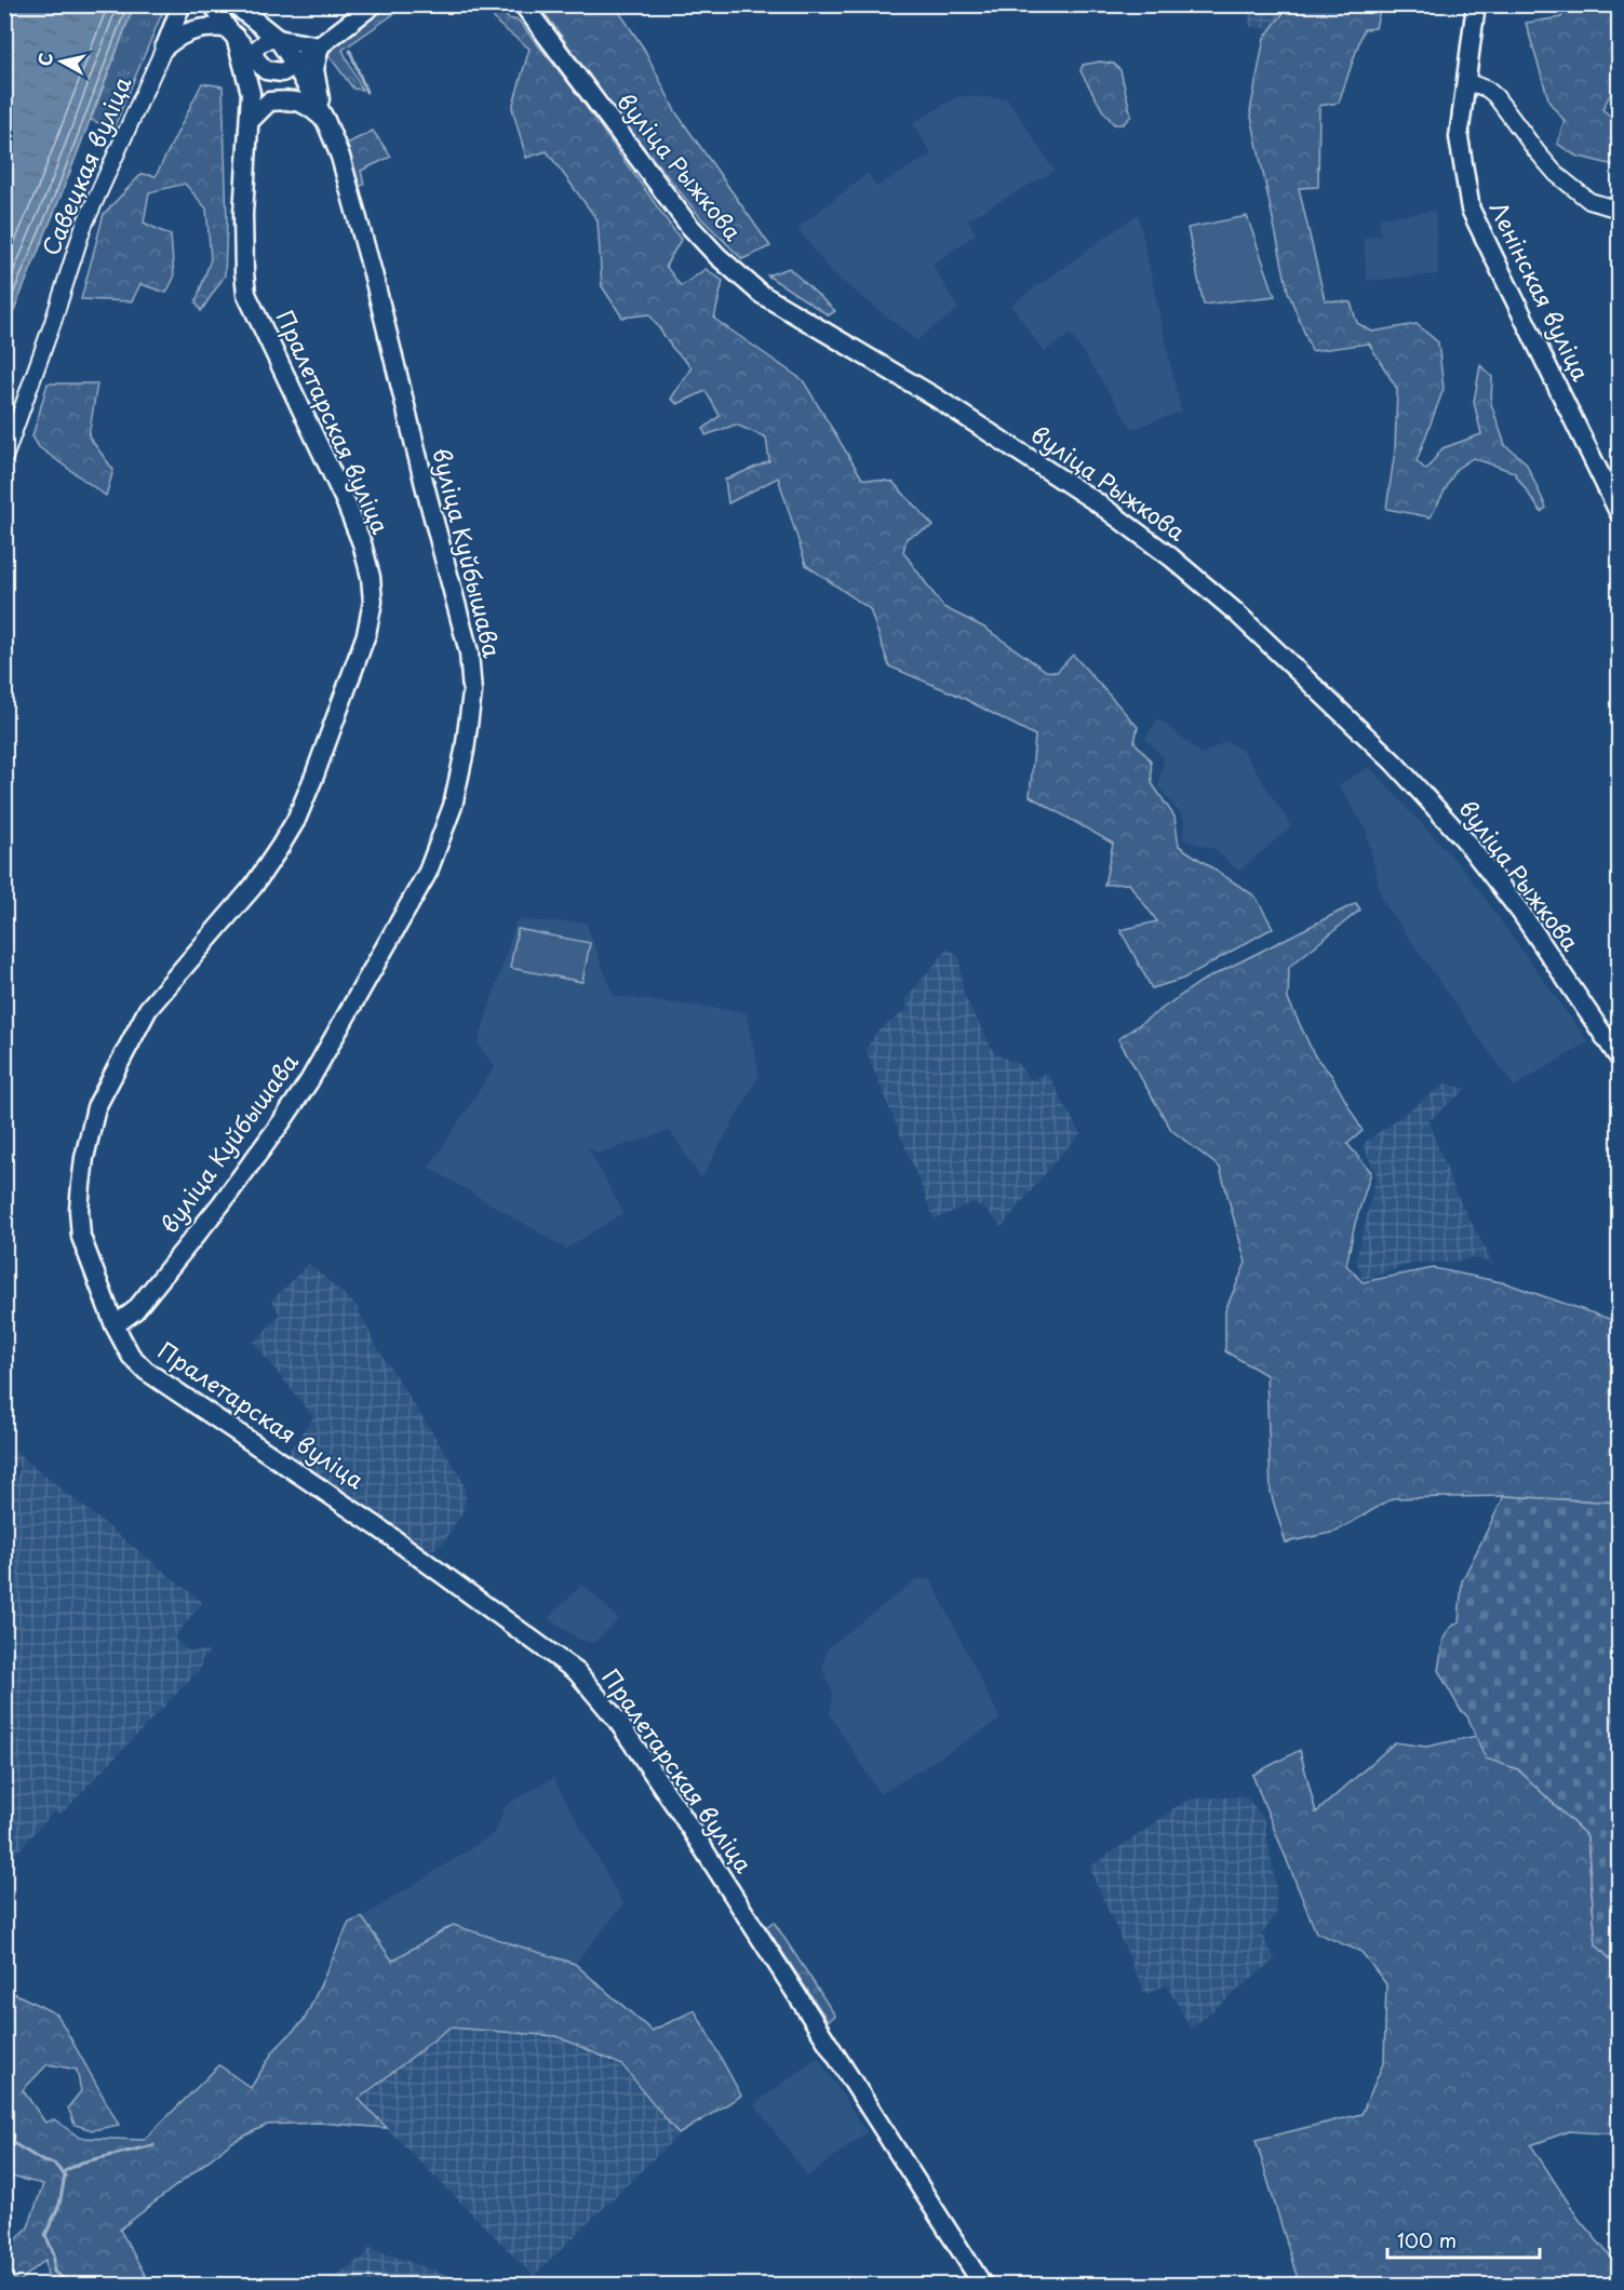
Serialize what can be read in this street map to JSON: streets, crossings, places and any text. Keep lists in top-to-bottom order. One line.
{"streets":{"main road":["Савецкая вуліца","вуліца Рыжкова","Ленінская вуліца","Пралетарская вуліца","вуліца Куйбышава"]},"crossings":[["Пралетарская вуліца","вуліца Куйбышава"]],"scale_bar":"100 m","north":"left"}
